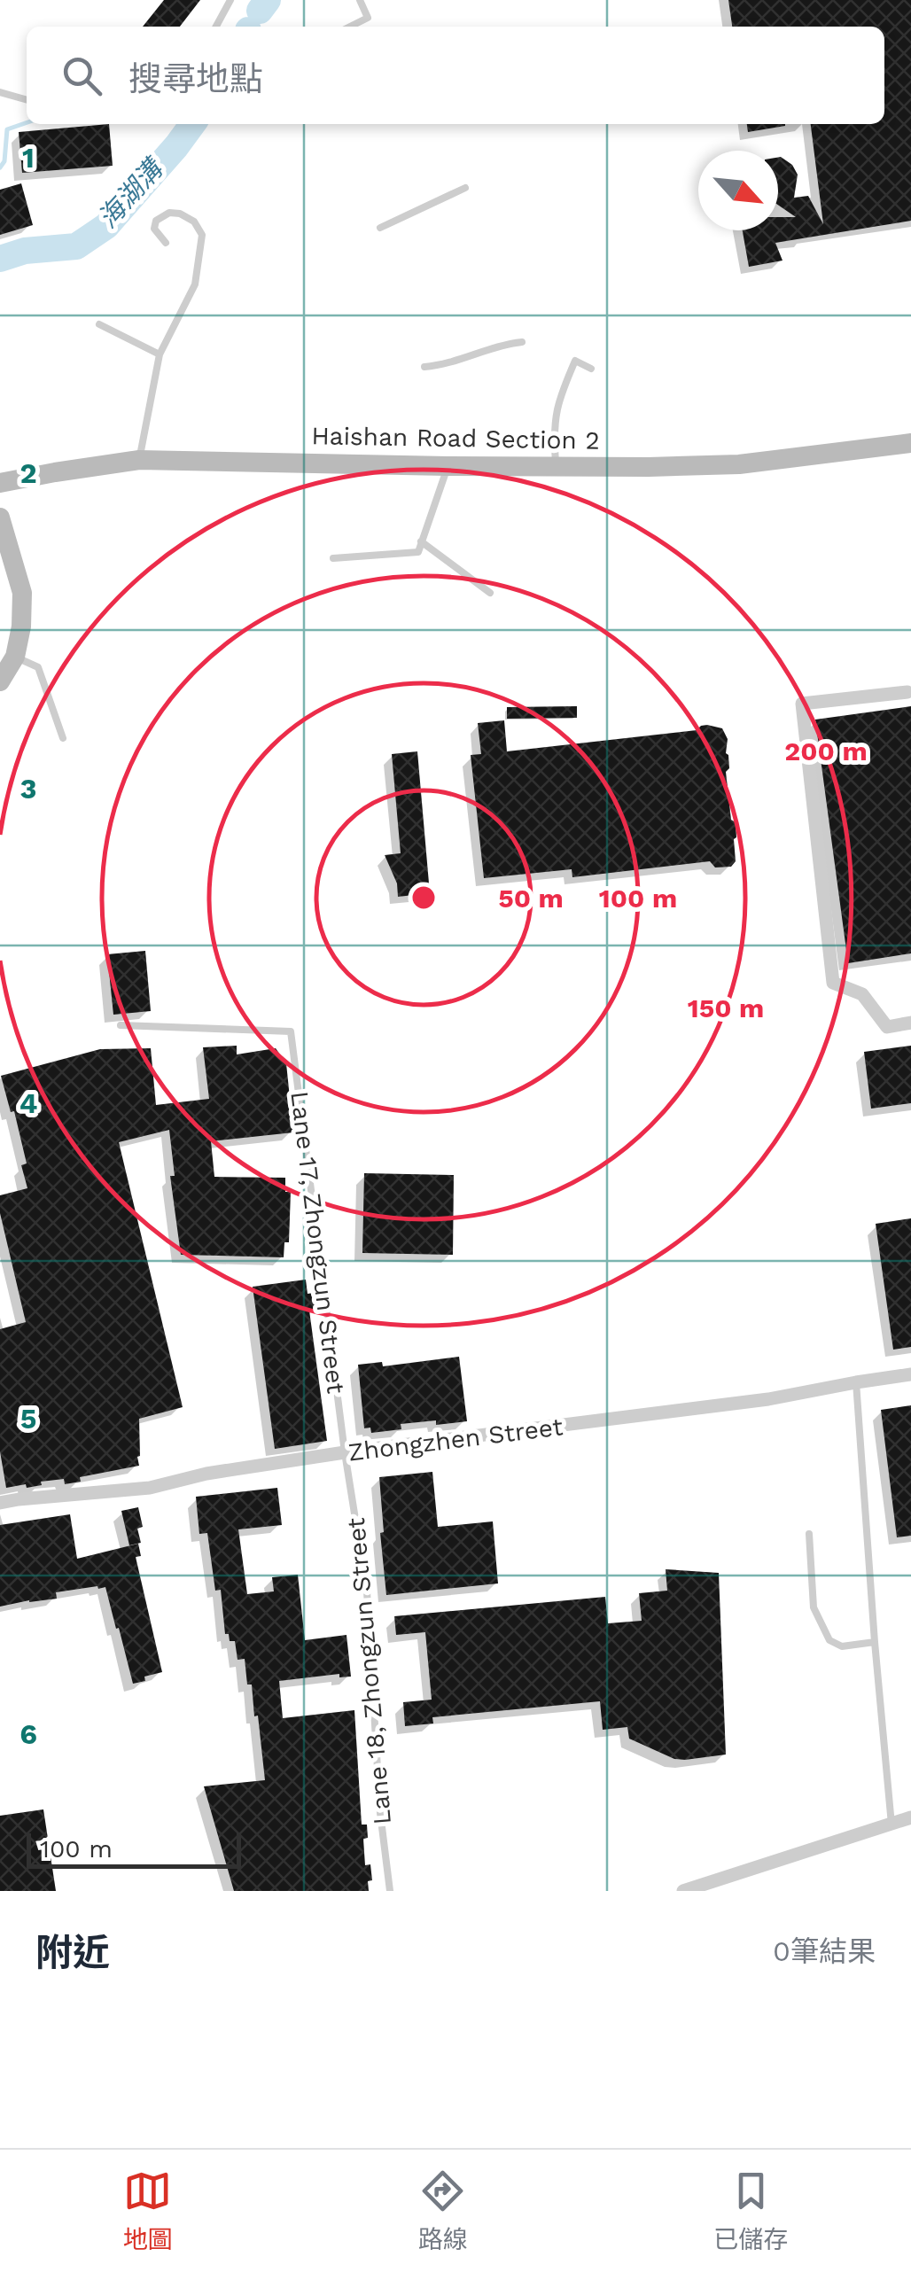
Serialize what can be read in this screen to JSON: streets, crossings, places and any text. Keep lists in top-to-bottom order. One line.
{"streets":{"main road":["Haishan Road Section 2"],"street":["Zhongzhen Street"],"lane":["Lane 17, Zhongzun Street","Lane 18, Zhongzun Street"]},"crossings":[["Lane 17, Zhongzun Street","Zhongzhen Street"],["Lane 17, Zhongzun Street","Lane 18, Zhongzun Street"],["Zhongzhen Street","Lane 18, Zhongzun Street"]],"water":["海湖溝"],"scale_bar":"100 m","north":"bottom right","page":{"search":"搜尋地點","scale":"100 m","heading":["附近","0筆結果"],"nav":["地圖","路線","已儲存"]},"grid":{"rows":["1","2","3","4","5","6"]},"rings":["200 m","50 m","100 m","150 m"]}
